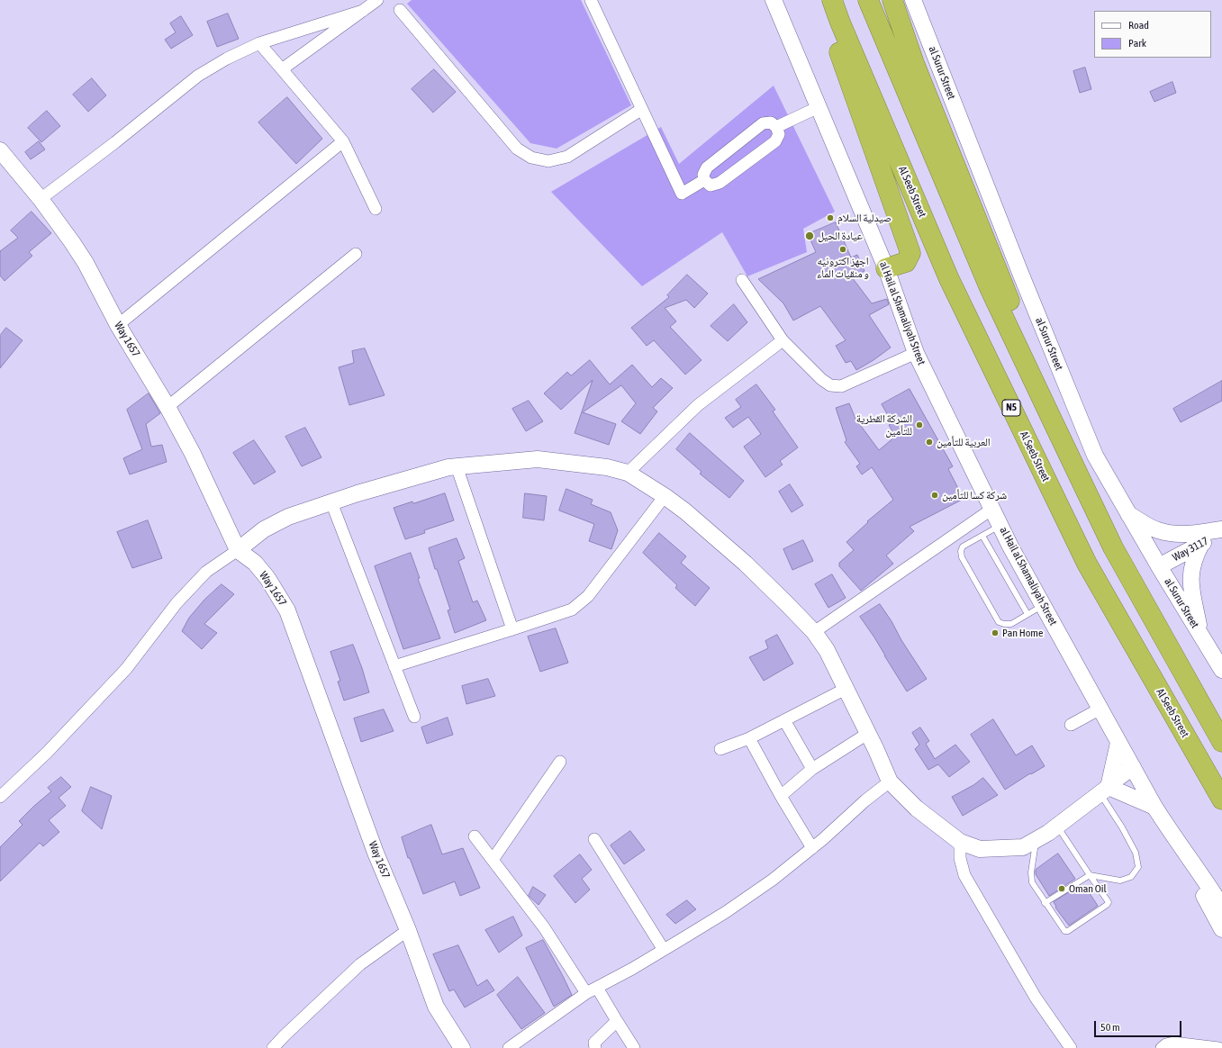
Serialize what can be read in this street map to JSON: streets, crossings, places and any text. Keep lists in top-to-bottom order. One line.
{"streets":{"highway":["Al Seeb Street","N5"],"street":["al Surur Street","al Hail al Shamaliyah Street","Way 1657","Way 3117"]},"crossings":[["al Surur Street","Way 3117"]],"places":["صيدلية السلام","عيادة الحيل","اجهز اكترونيه و منقيات الماء","الشركة القطرية للتأمين","العربية للتأمين","شركة كسا للتأمين","Pan Home","Oman Oil"],"legend":["Road","Park"],"scale_bar":"50 m"}
